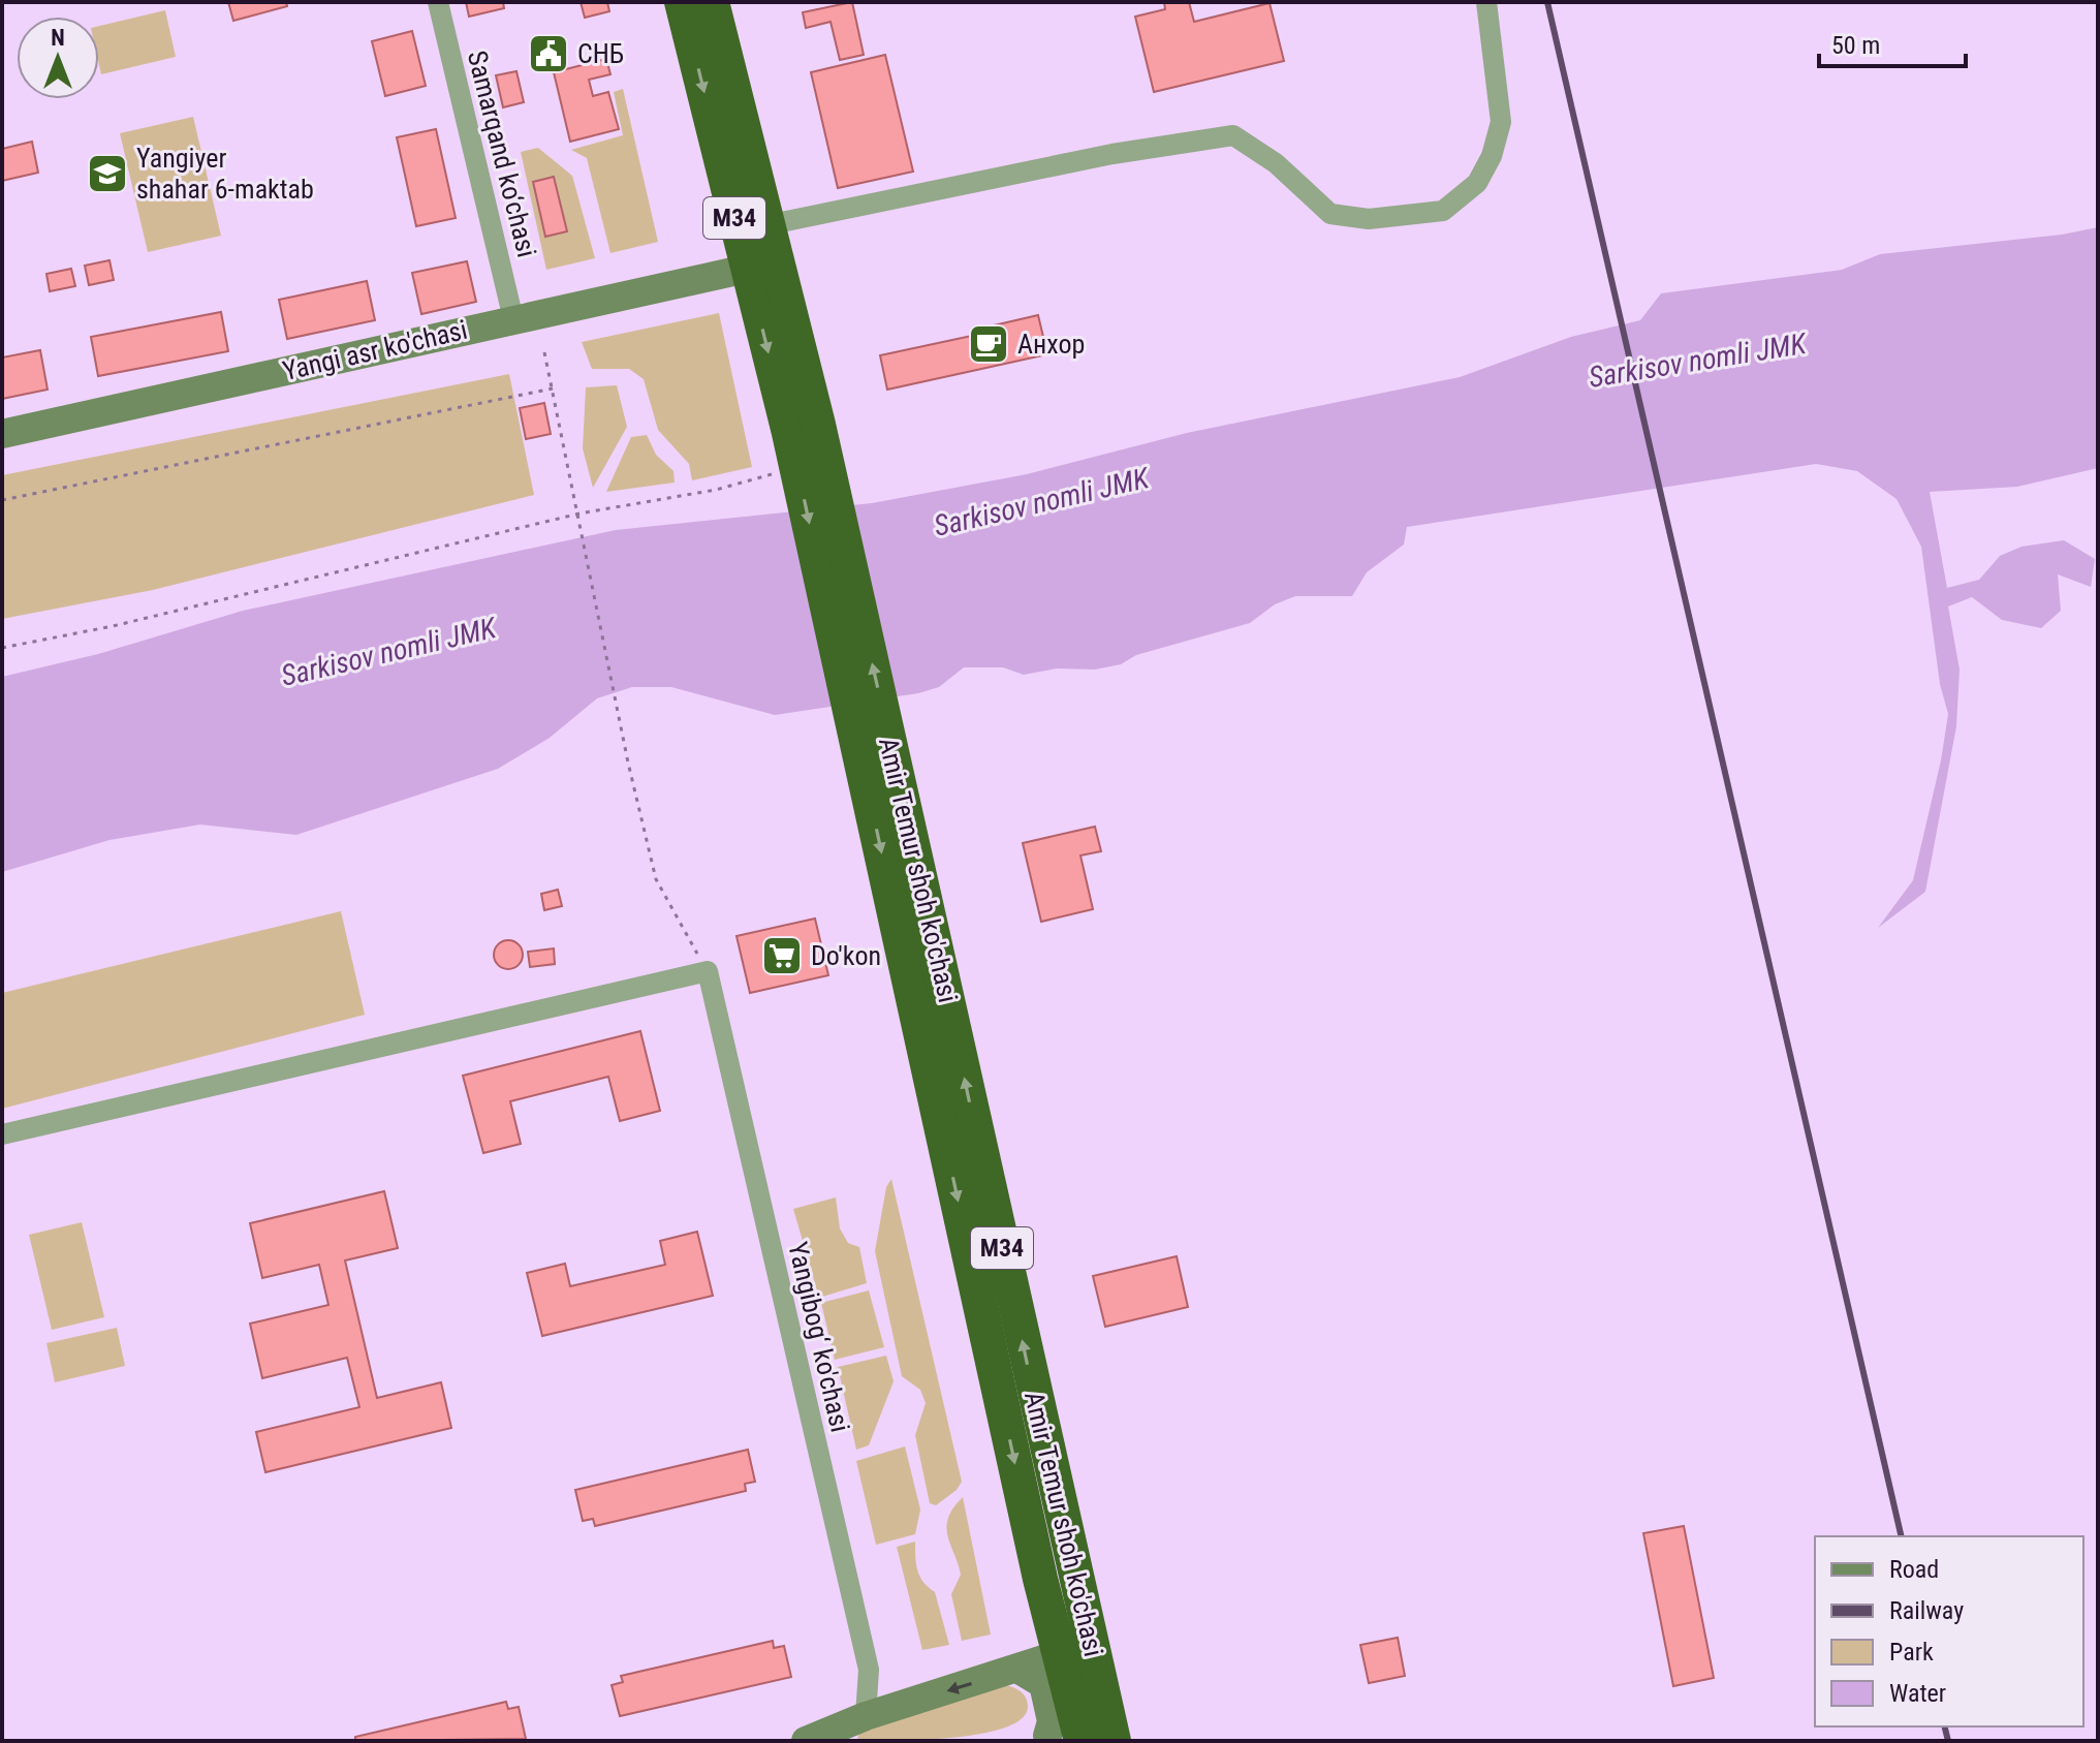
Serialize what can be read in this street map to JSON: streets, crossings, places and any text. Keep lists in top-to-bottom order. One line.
{"streets":{"highway":["M34","Amir Temur shoh ko'chasi"],"street":["Samarqand ko‘chasi","Yangi asr ko'chasi","Yangibog‘ ko'chasi"]},"crossings":[["Samarqand ko‘chasi","Yangi asr ko'chasi"],["Yangi asr ko'chasi","Amir Temur shoh ko'chasi"]],"water":["Sarkisov nomli JMK"],"places":{"public building":["СНБ"],"school or university":["Yangiyer shahar 6-maktab"],"cafe":["Анхор"],"supermarket":["Do'kon"]},"legend":["Road","Railway","Park","Water"],"scale_bar":"50 m","north":"top"}
